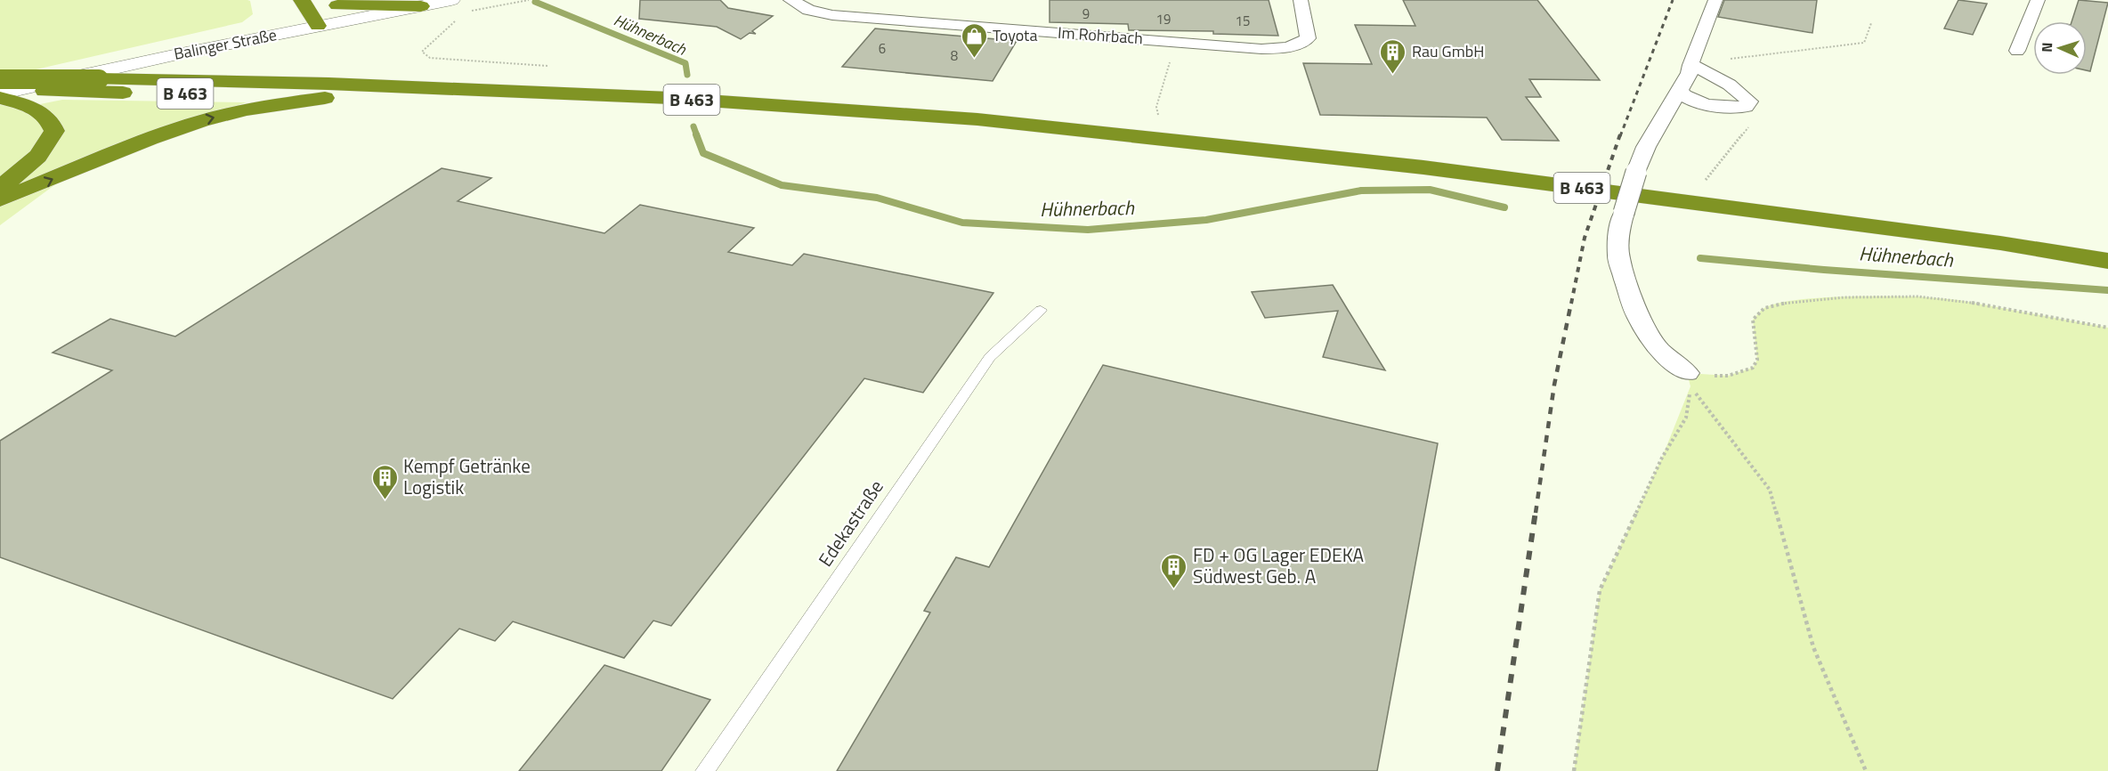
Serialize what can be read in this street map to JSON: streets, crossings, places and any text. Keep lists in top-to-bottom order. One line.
{"streets":{"highway":["B 463"],"main road":["Balinger Straße"],"street":["Im Rohrbach"],"lane":["Edekastraße"]},"crossings":[["Balinger Straße","B 463"]],"water":["Hühnerbach"],"places":{"shop":["Toyota"],"building":["Rau GmbH","Kempf Getränke Logistik","FD + OG Lager EDEKA Südwest Geb. A"]},"house_numbers":["9","19","15","6","8"],"north":"left"}
